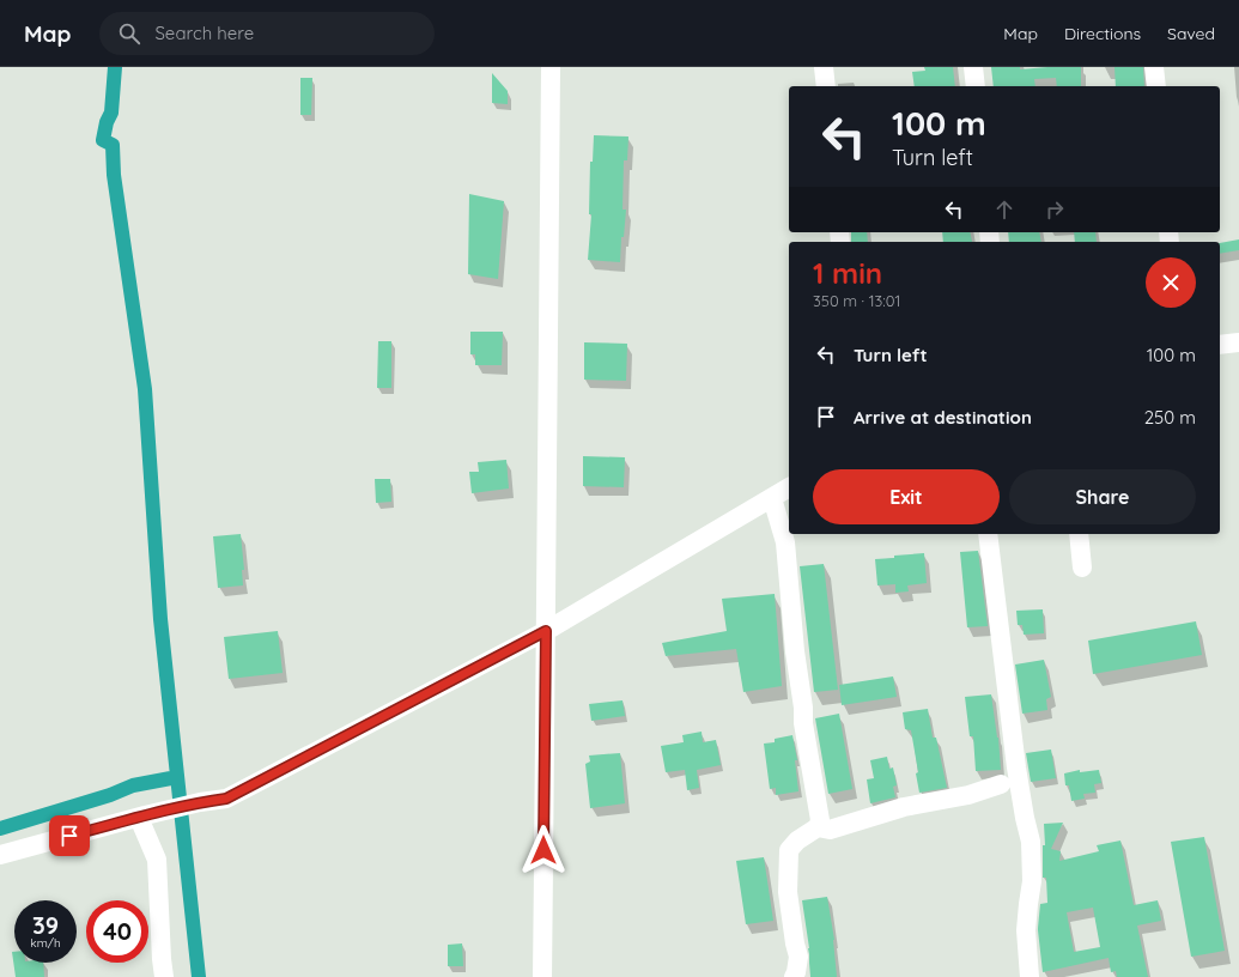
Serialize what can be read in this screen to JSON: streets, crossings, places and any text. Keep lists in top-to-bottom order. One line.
{"page":{"header":"Map","search":"Search here","nav":["Map","Directions","Saved"],"turn":["100 m","Turn left"],"heading":["1 min","350 m · 13:01"],"list":[{"name":"Turn left","value":"100 m"},{"name":"Arrive at destination","value":"250 m"}],"buttons":["Exit","Share"],"speed":"39 km/h","limit":"40"}}
